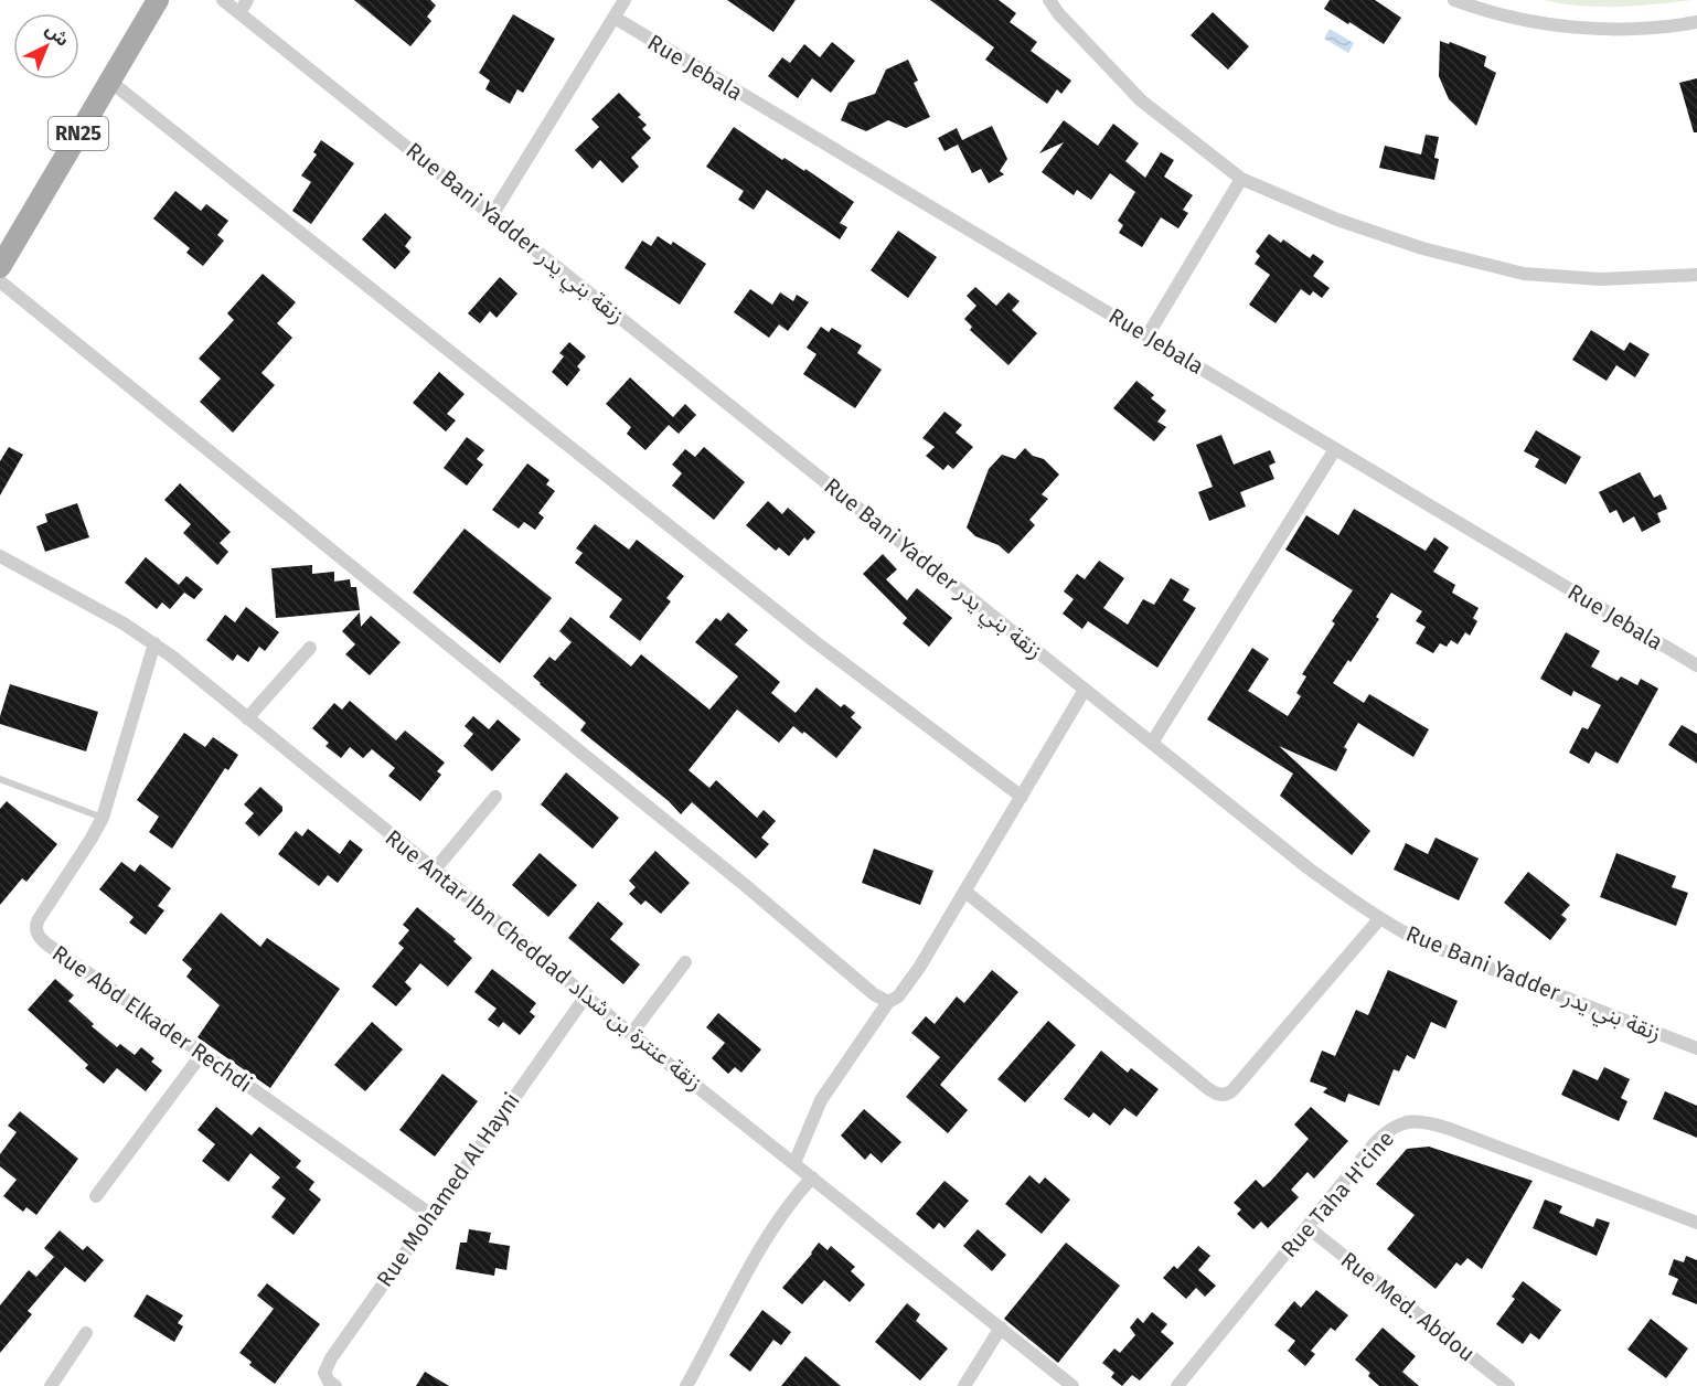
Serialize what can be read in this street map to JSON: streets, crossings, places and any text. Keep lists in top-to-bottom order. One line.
{"streets":{"main road":["RN25"],"street":["Rue Jebala","Rue Bani Yadder زنقة بني يدر","Rue Antar Ibn Cheddad زنقة عنترة بن شداد","Rue Abd Elkader Rechdi","Rue Mohamed Al Hayni","Rue Taha H'cine","Rue Med. Abdou"]},"crossings":[["Rue Antar Ibn Cheddad زنقة عنترة بن شداد","Rue Abd Elkader Rechdi"],["Rue Antar Ibn Cheddad زنقة عنترة بن شداد","Rue Mohamed Al Hayni"],["Rue Abd Elkader Rechdi","Rue Mohamed Al Hayni"],["Rue Taha H'cine","Rue Med. Abdou"]],"north":"top right"}
